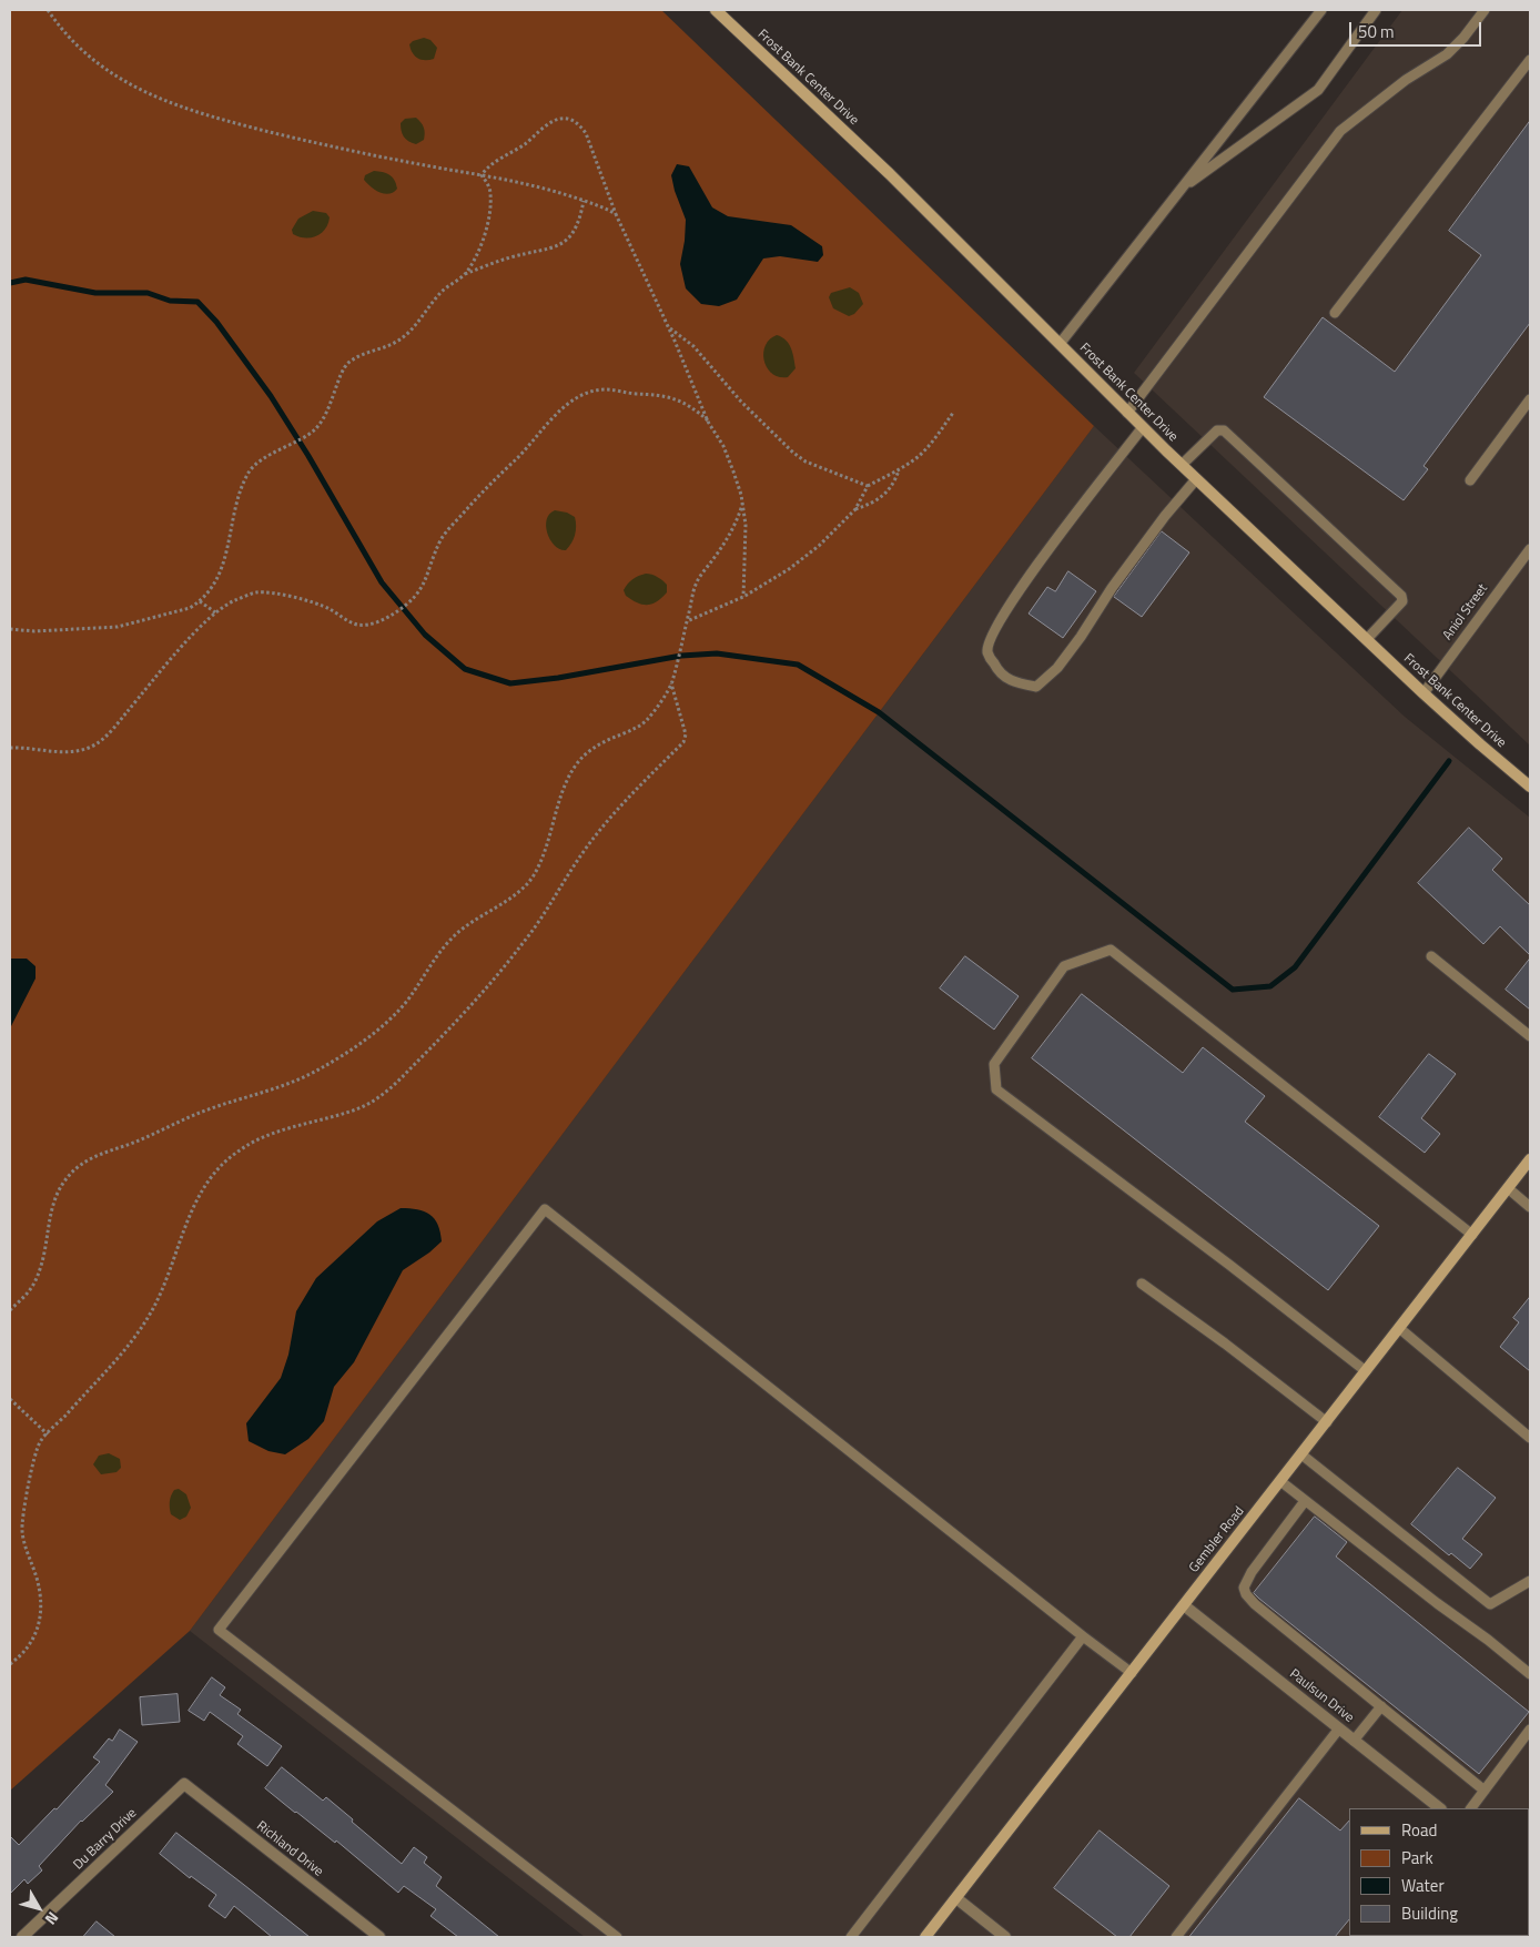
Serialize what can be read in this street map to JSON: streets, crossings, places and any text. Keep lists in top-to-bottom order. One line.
{"streets":{"main road":["Frost Bank Center Drive","Gembler Road"],"street":["Paulsun Drive","Du Barry Drive","Richland Drive"],"lane":["Aniol Street"]},"crossings":[["Frost Bank Center Drive","Aniol Street"],["Gembler Road","Paulsun Drive"],["Du Barry Drive","Richland Drive"]],"legend":["Road","Park","Water","Building"],"scale_bar":"50 m","north":"bottom right"}
